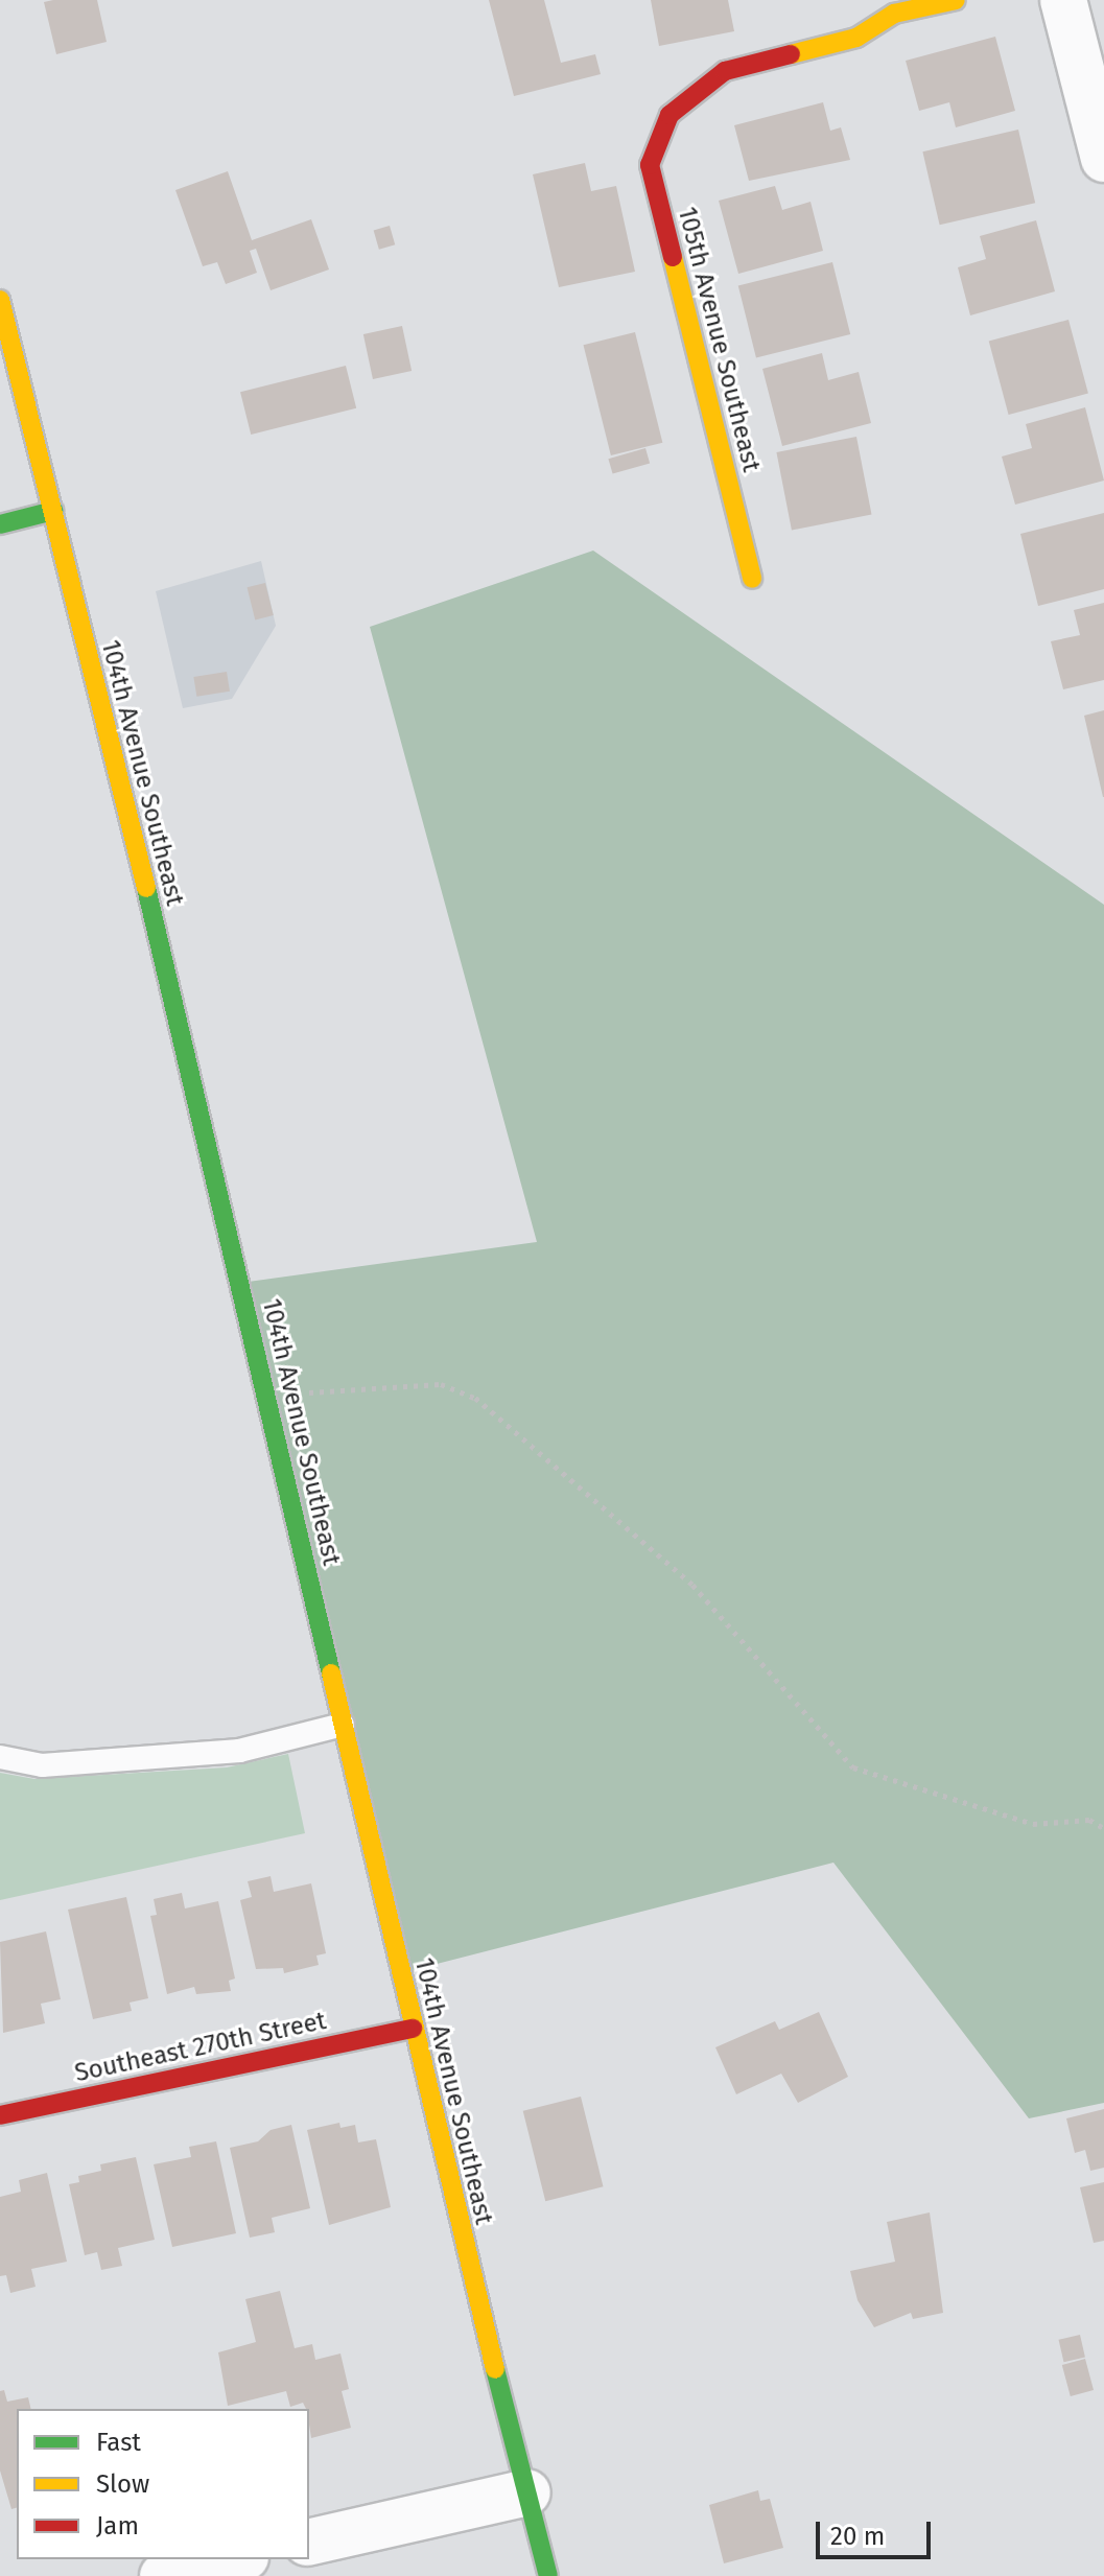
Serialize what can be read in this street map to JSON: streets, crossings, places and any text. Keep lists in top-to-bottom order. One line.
{"streets":{"street":["105th Avenue Southeast","104th Avenue Southeast","Southeast 270th Street"]},"crossings":[["104th Avenue Southeast","Southeast 270th Street"]],"legend":["Fast","Slow","Jam"],"scale_bar":"20 m"}
